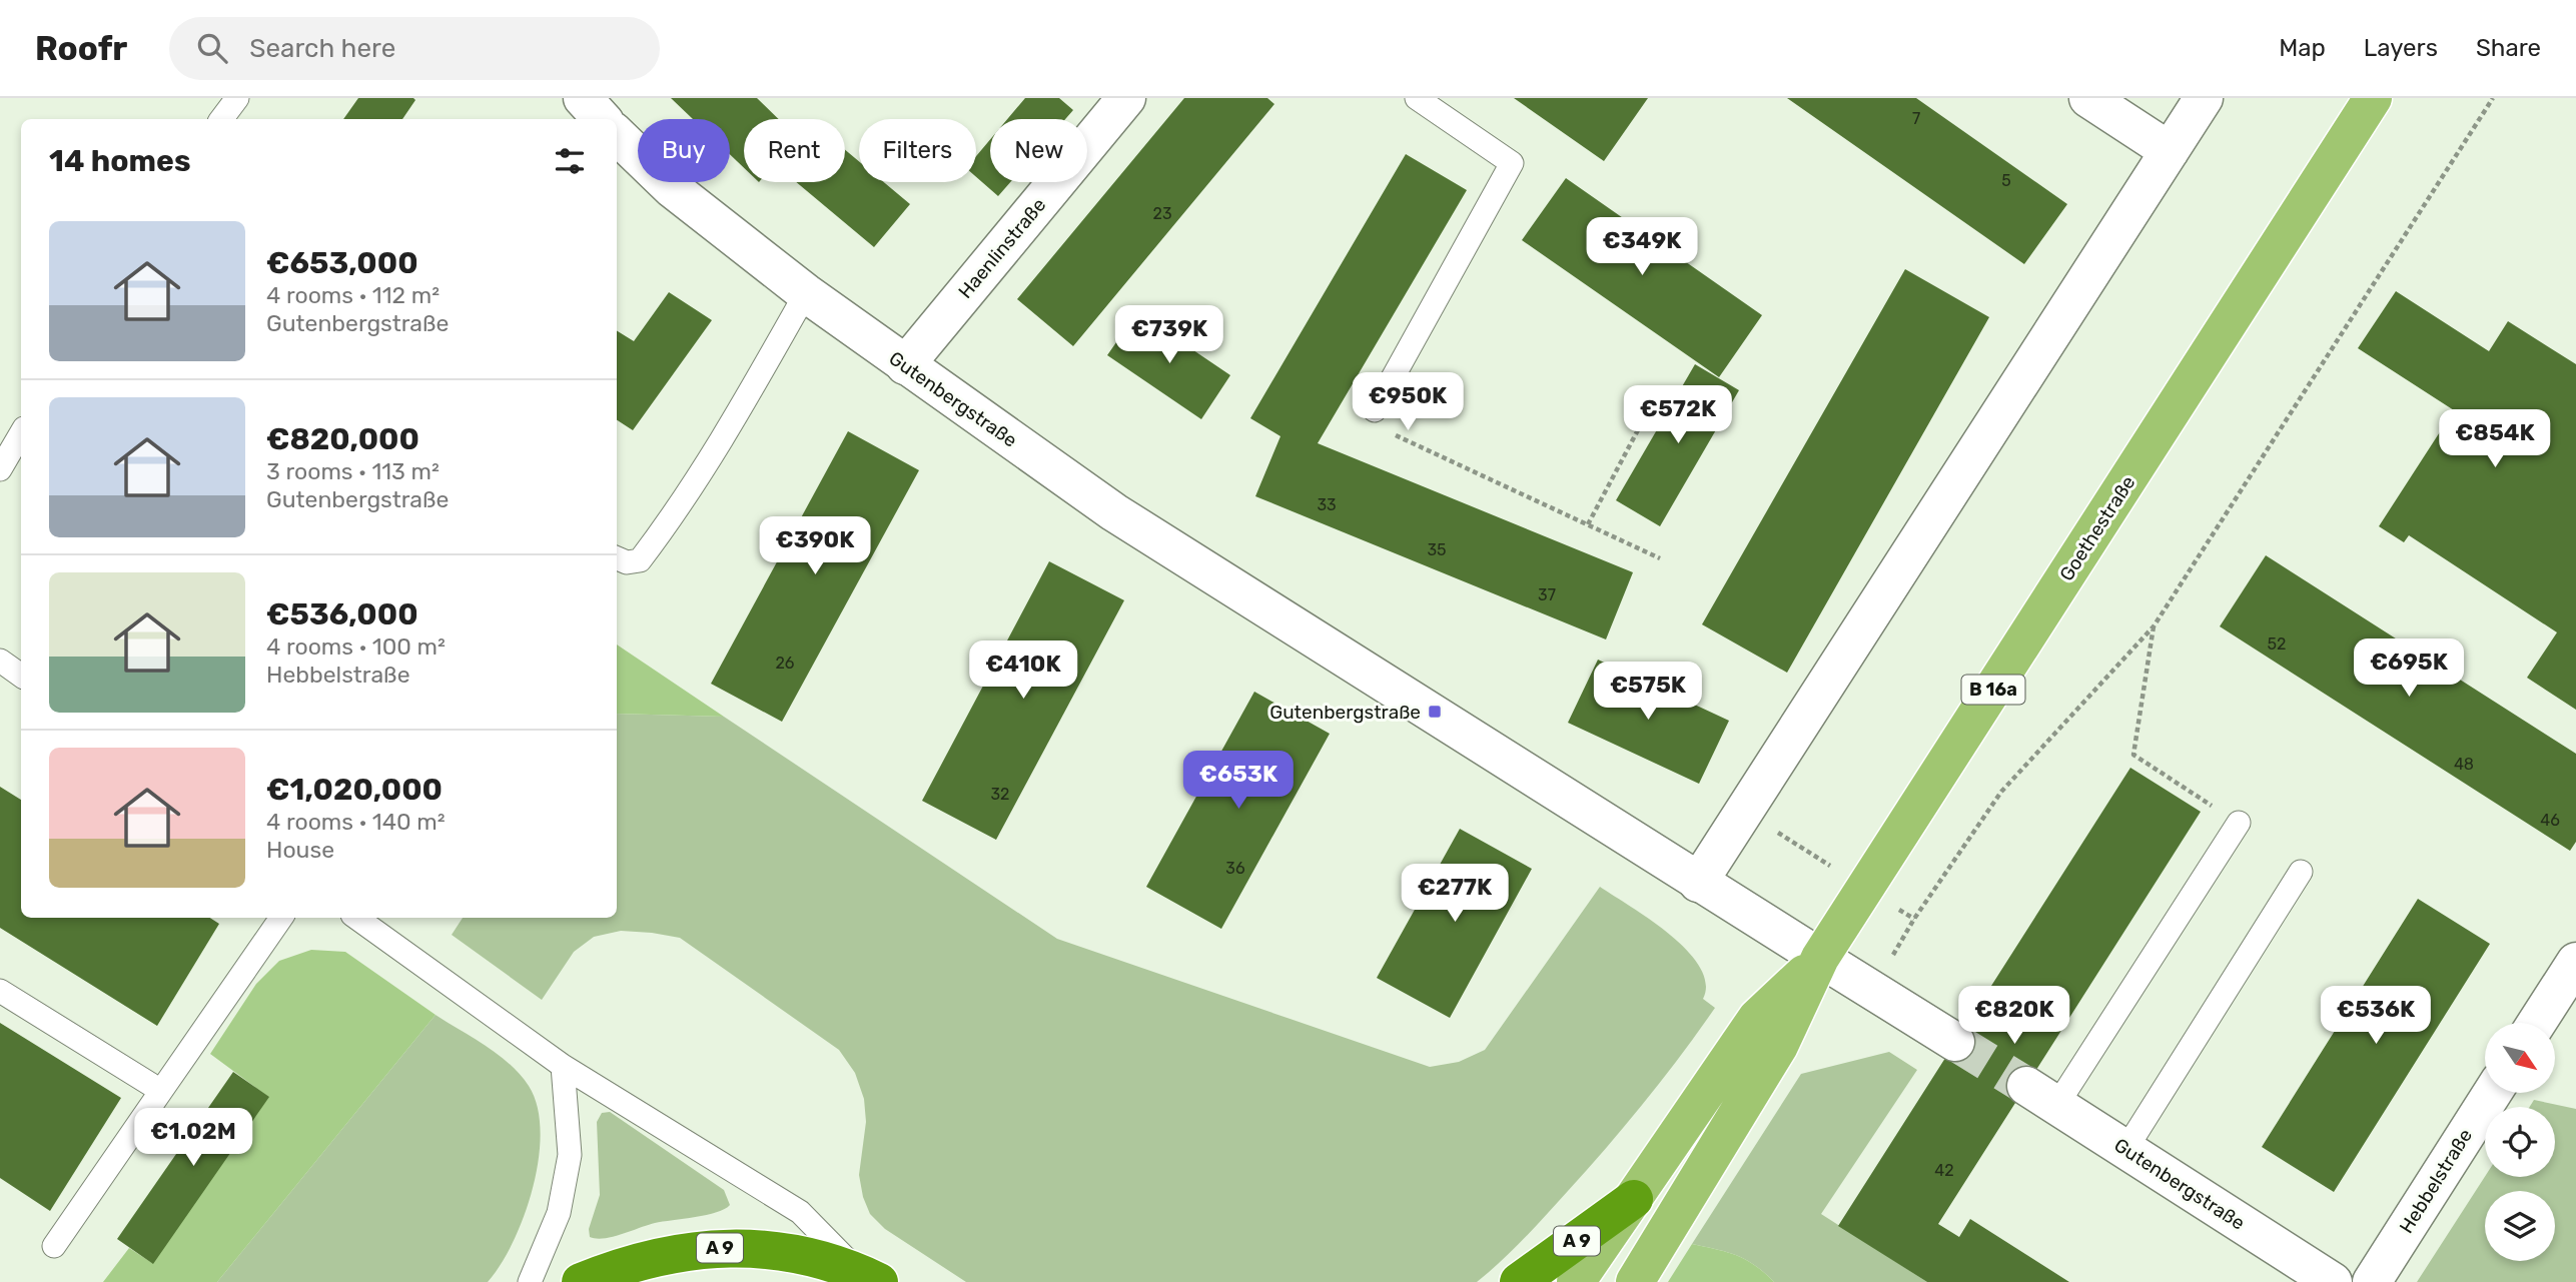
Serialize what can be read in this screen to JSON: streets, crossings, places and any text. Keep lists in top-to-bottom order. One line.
{"streets":{"highway":["A 9"],"main road":["Goethestraße","B 16a"],"street":["Haenlinstraße","Gutenbergstraße","Hebbelstraße"]},"crossings":[["Haenlinstraße","Gutenbergstraße"],["Gutenbergstraße","Goethestraße"],["Gutenbergstraße","B 16a"],["Goethestraße","B 16a"],["B 16a","A 9"]],"places":{"transit":["Gutenbergstraße"]},"house_numbers":["7","5","23","33","35","37","52","26","48","32","46","36","42"],"north":"bottom right","page":{"header":"Roofr","search":"Search here","nav":["Map","Layers","Share"],"chip":["Buy","Rent","Filters","New"],"heading":"14 homes","list":[{"name":"€653,000","note":"4 rooms · 112 m² · Gutenbergstraße"},{"name":"€820,000","note":"3 rooms · 113 m² · Gutenbergstraße"},{"name":"€536,000","note":"4 rooms · 100 m² · Hebbelstraße"},{"name":"€1,020,000","note":"4 rooms · 140 m² · House"}],"price":["€349K","€739K","€950K","€572K","€854K","€390K","€695K","€410K","€575K","€653K","€277K","€820K","€536K","€1.02M"]}}
